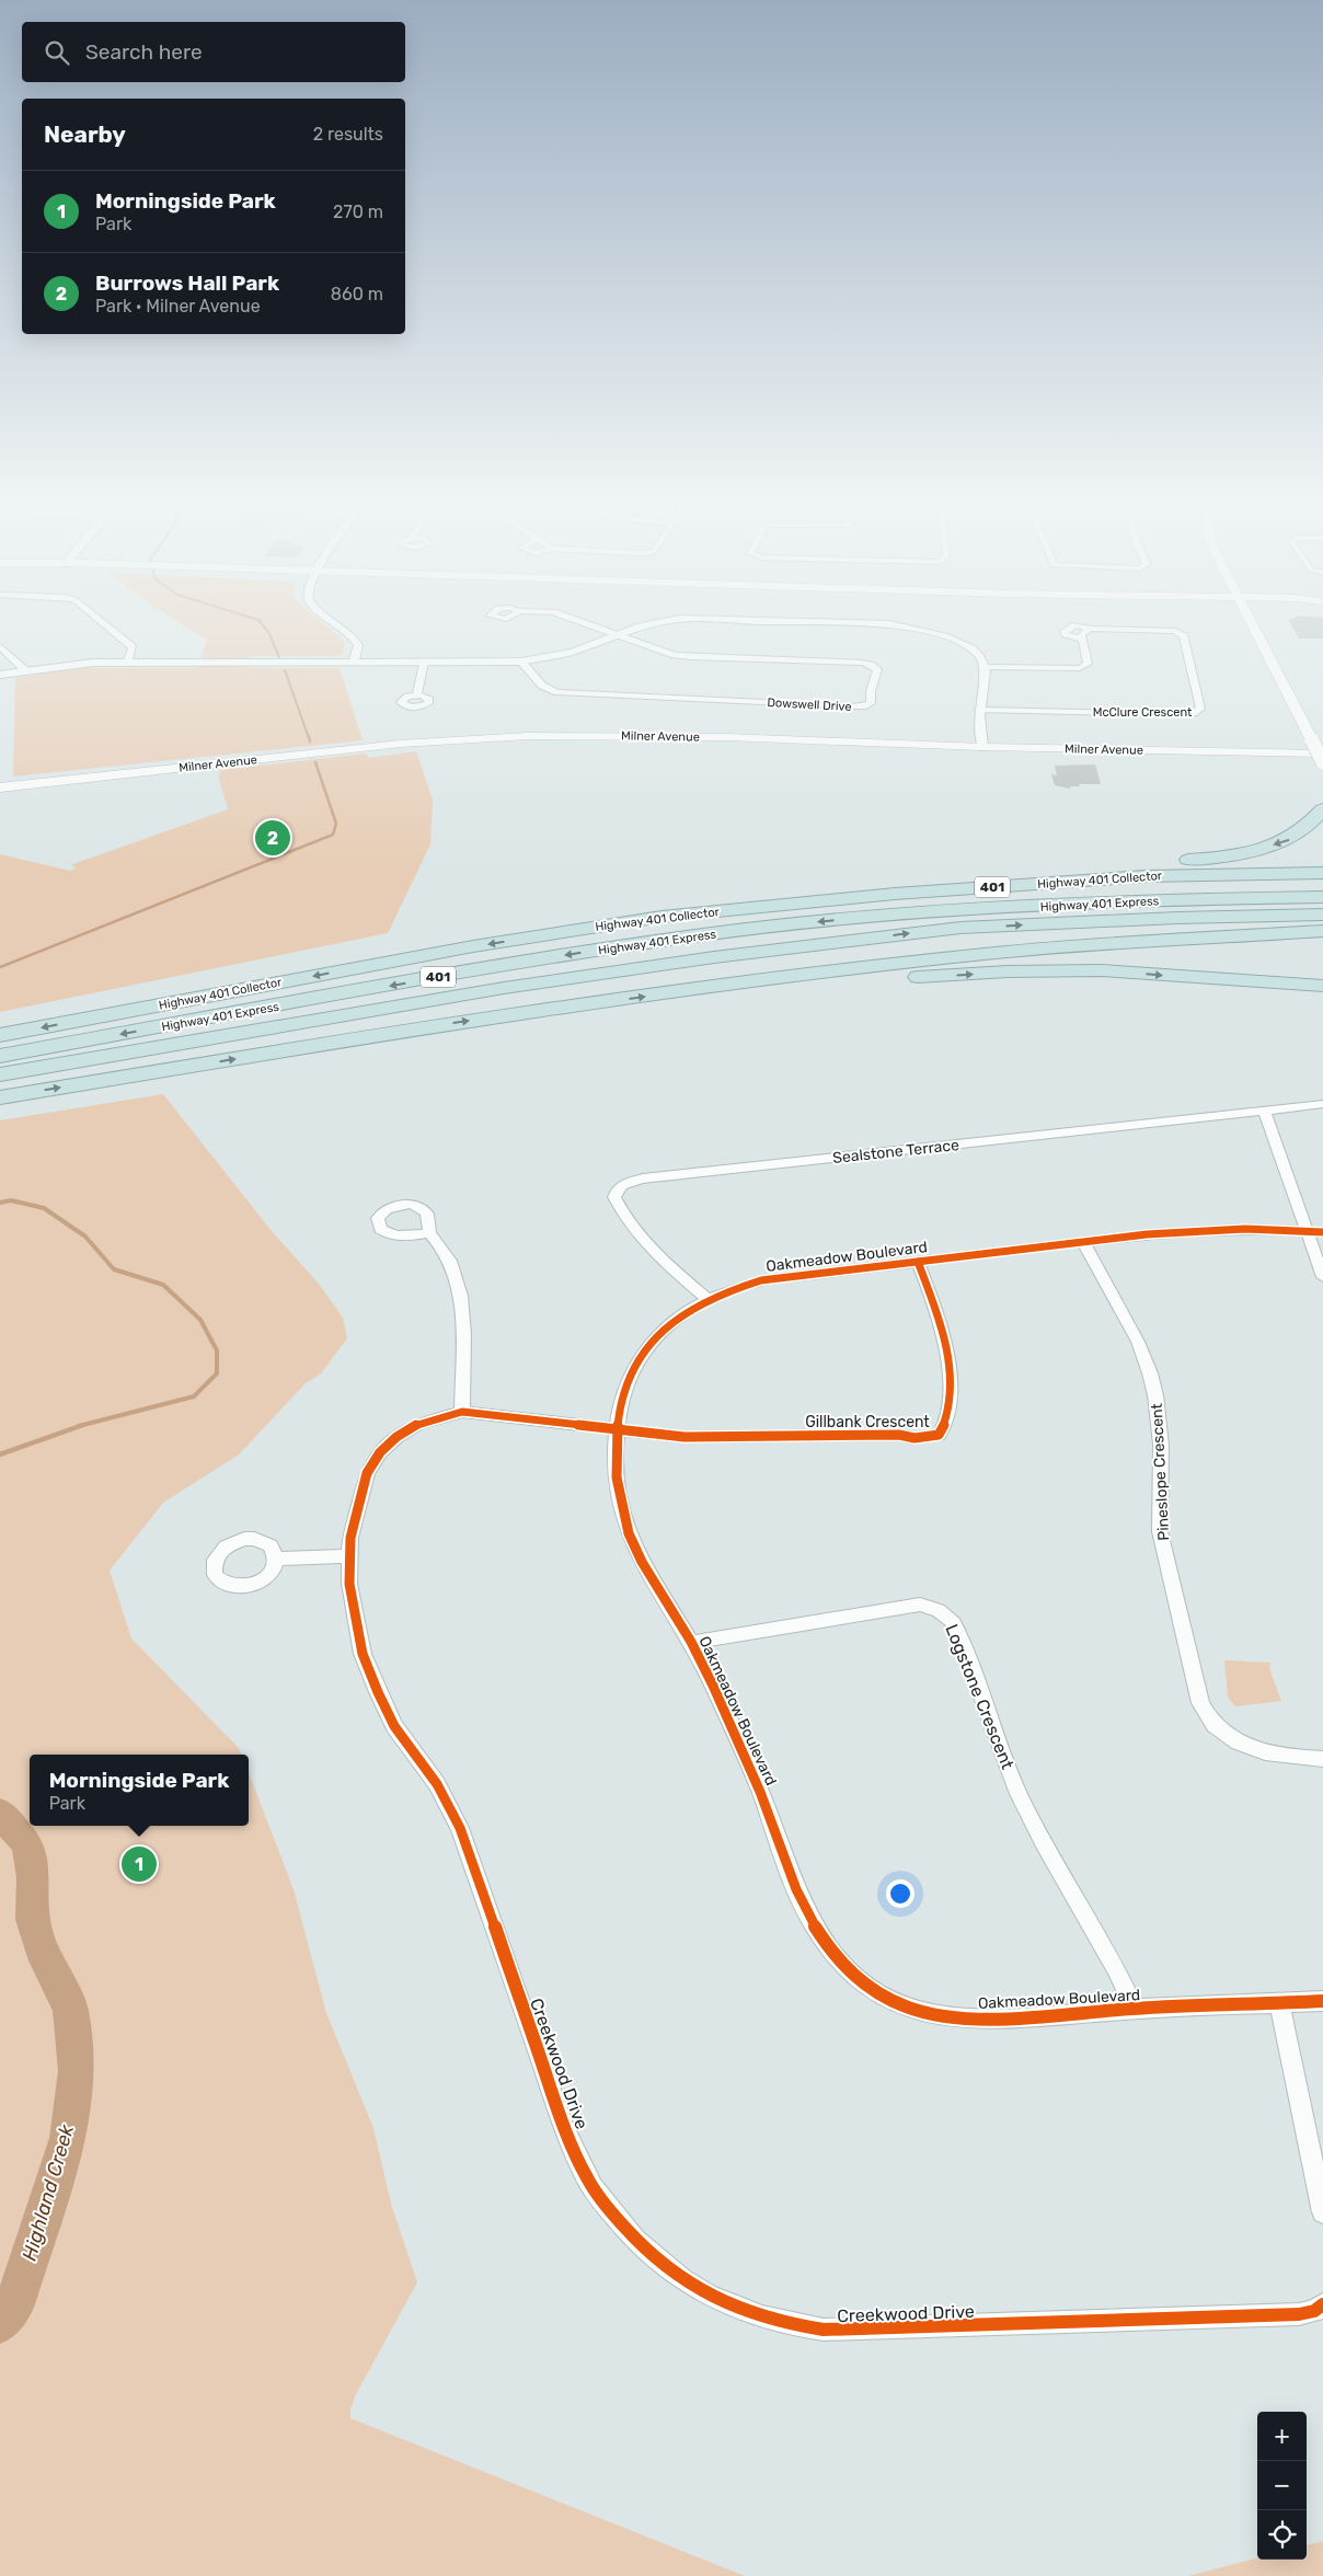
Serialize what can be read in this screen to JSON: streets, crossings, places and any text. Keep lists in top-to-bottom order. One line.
{"streets":{"highway":["Highway 401 Collector","401","Highway 401 Express"],"main road":["Milner Avenue"],"street":["Dowswell Drive","McClure Crescent","Sealstone Terrace","Oakmeadow Boulevard","Gillbank Crescent","Pineslope Crescent","Logstone Crescent","Creekwood Drive"]},"crossings":[["Sealstone Terrace","Oakmeadow Boulevard"],["Oakmeadow Boulevard","Gillbank Crescent"],["Oakmeadow Boulevard","Pineslope Crescent"],["Oakmeadow Boulevard","Logstone Crescent"],["Oakmeadow Boulevard","Creekwood Drive"],["Gillbank Crescent","Creekwood Drive"]],"water":["Highland Creek"],"page":{"search":"Search here","heading":["Nearby","2 results"],"list":[{"mark":"1","name":"Morningside Park","note":"Park","value":"270 m"},{"mark":"2","name":"Burrows Hall Park","note":"Park · Milner Avenue","value":"860 m"}],"pins":["2","1"],"popup":["Morningside Park","Park"],"map_buttons":["+","−"]}}
